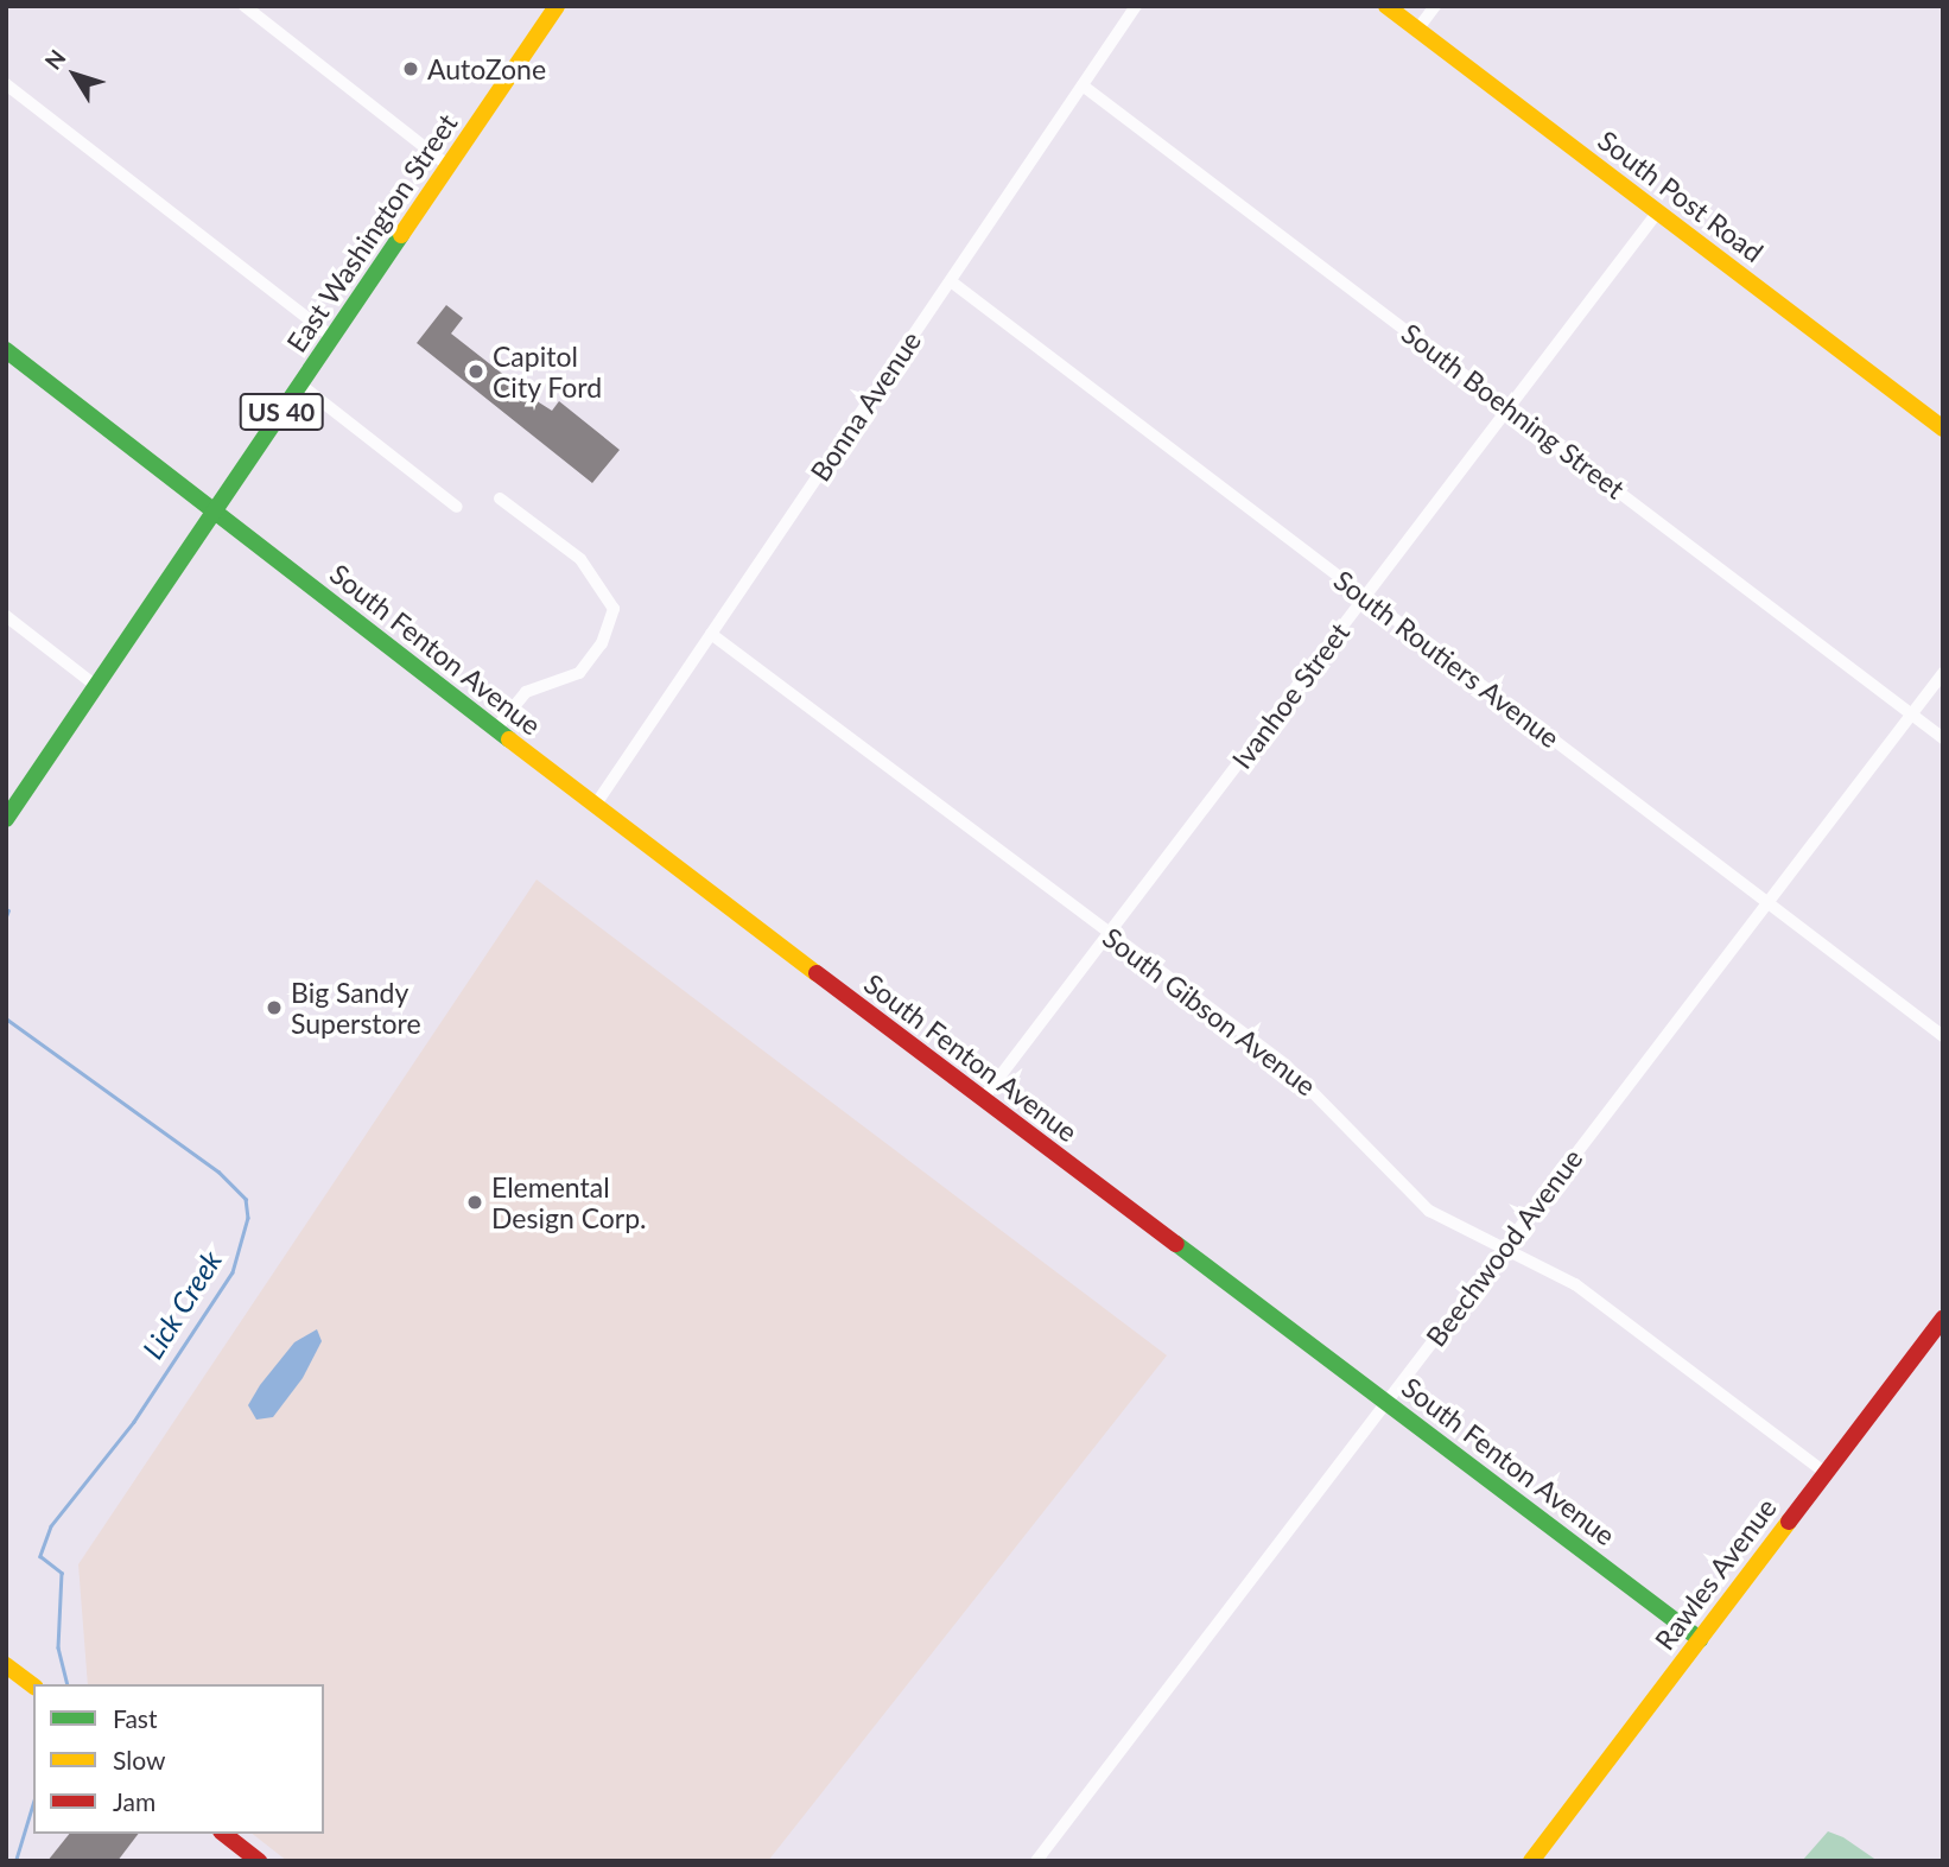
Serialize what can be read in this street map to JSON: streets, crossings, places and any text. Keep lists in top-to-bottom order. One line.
{"streets":{"street":["South Post Road","East Washington Street","Bonna Avenue","South Boehning Street","US 40","South Fenton Avenue","South Routiers Avenue","Ivanhoe Street","South Gibson Avenue","Beechwood Avenue","Rawles Avenue"]},"crossings":[["South Post Road","Ivanhoe Street"],["East Washington Street","South Fenton Avenue"],["Bonna Avenue","South Boehning Street"],["Bonna Avenue","South Fenton Avenue"],["Bonna Avenue","South Routiers Avenue"],["Bonna Avenue","South Gibson Avenue"],["South Boehning Street","Ivanhoe Street"],["South Boehning Street","Beechwood Avenue"],["South Fenton Avenue","Ivanhoe Street"],["South Fenton Avenue","Beechwood Avenue"],["South Fenton Avenue","Rawles Avenue"],["South Routiers Avenue","Ivanhoe Street"],["South Routiers Avenue","Beechwood Avenue"],["Ivanhoe Street","South Gibson Avenue"],["South Gibson Avenue","Beechwood Avenue"],["South Gibson Avenue","Rawles Avenue"]],"water":["Lick Creek"],"places":["AutoZone","Capitol City Ford","Big Sandy Superstore","Elemental Design Corp."],"legend":["Fast","Slow","Jam"],"north":"top left"}
